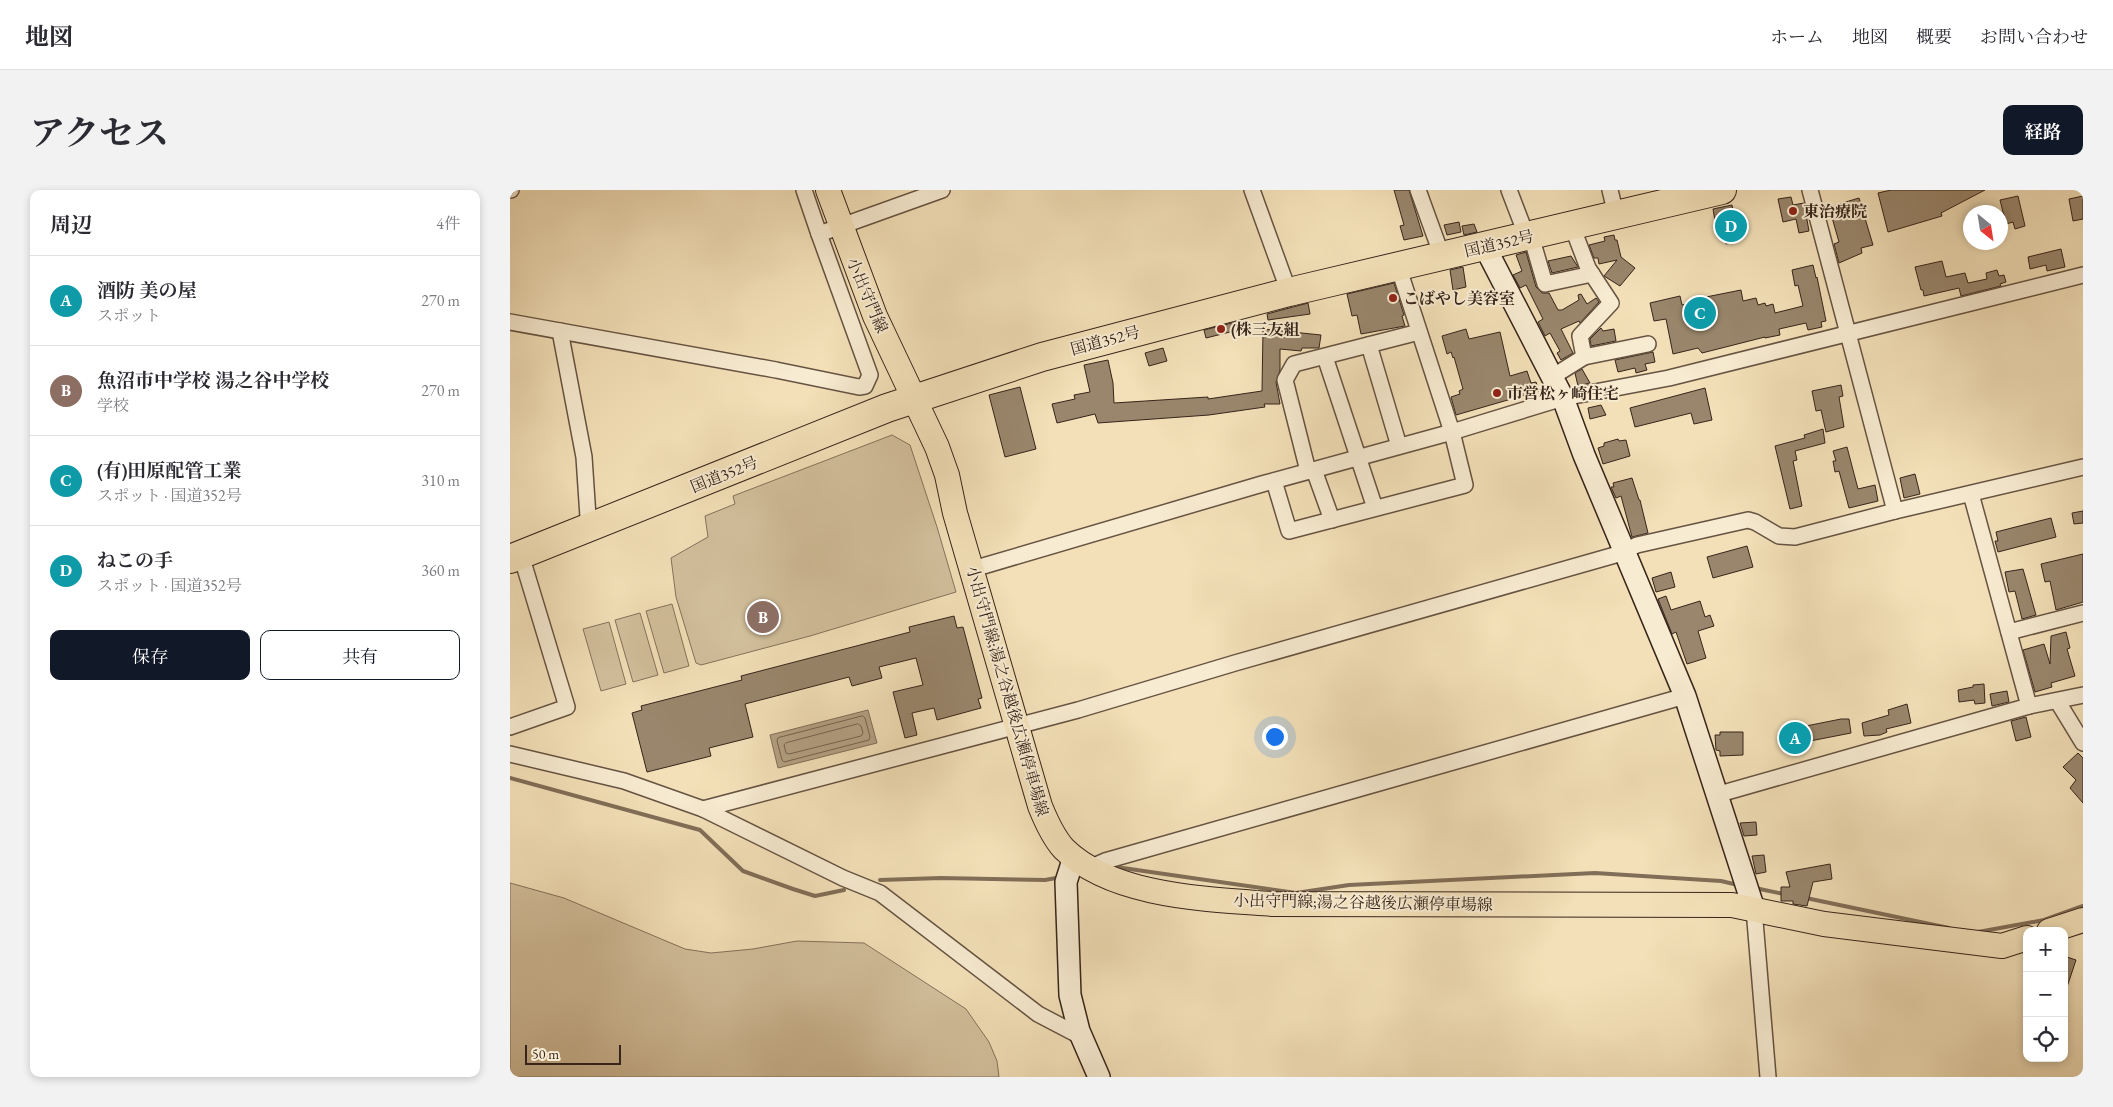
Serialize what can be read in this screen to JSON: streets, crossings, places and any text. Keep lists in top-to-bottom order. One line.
{"streets":{"highway":["国道352号"],"main road":["小出守門線","小出守門線;湯之谷越後広瀬停車場線"]},"crossings":[["国道352号","小出守門線"],["国道352号","小出守門線;湯之谷越後広瀬停車場線"],["小出守門線","小出守門線;湯之谷越後広瀬停車場線"]],"places":["東治療院","こばやし美容室","(株三友組","市営松ヶ崎住宅"],"scale_bar":"50 m","north":"bottom right","page":{"header":"地図","nav":["ホーム","地図","概要","お問い合わせ"],"title":"アクセス","buttons":["経路",["保存","共有"]],"heading":["周辺","4件"],"pins":["D","C","B","A"],"list":[{"mark":"A","name":"酒防 美の屋","note":"スポット","value":"270 m"},{"mark":"B","name":"魚沼市中学校 湯之谷中学校","note":"学校","value":"270 m"},{"mark":"C","name":"(有)田原配管工業","note":"スポット · 国道352号","value":"310 m"},{"mark":"D","name":"ねこの手","note":"スポット · 国道352号","value":"360 m"}],"map_buttons":["+","−"],"scale":"50 m"}}
